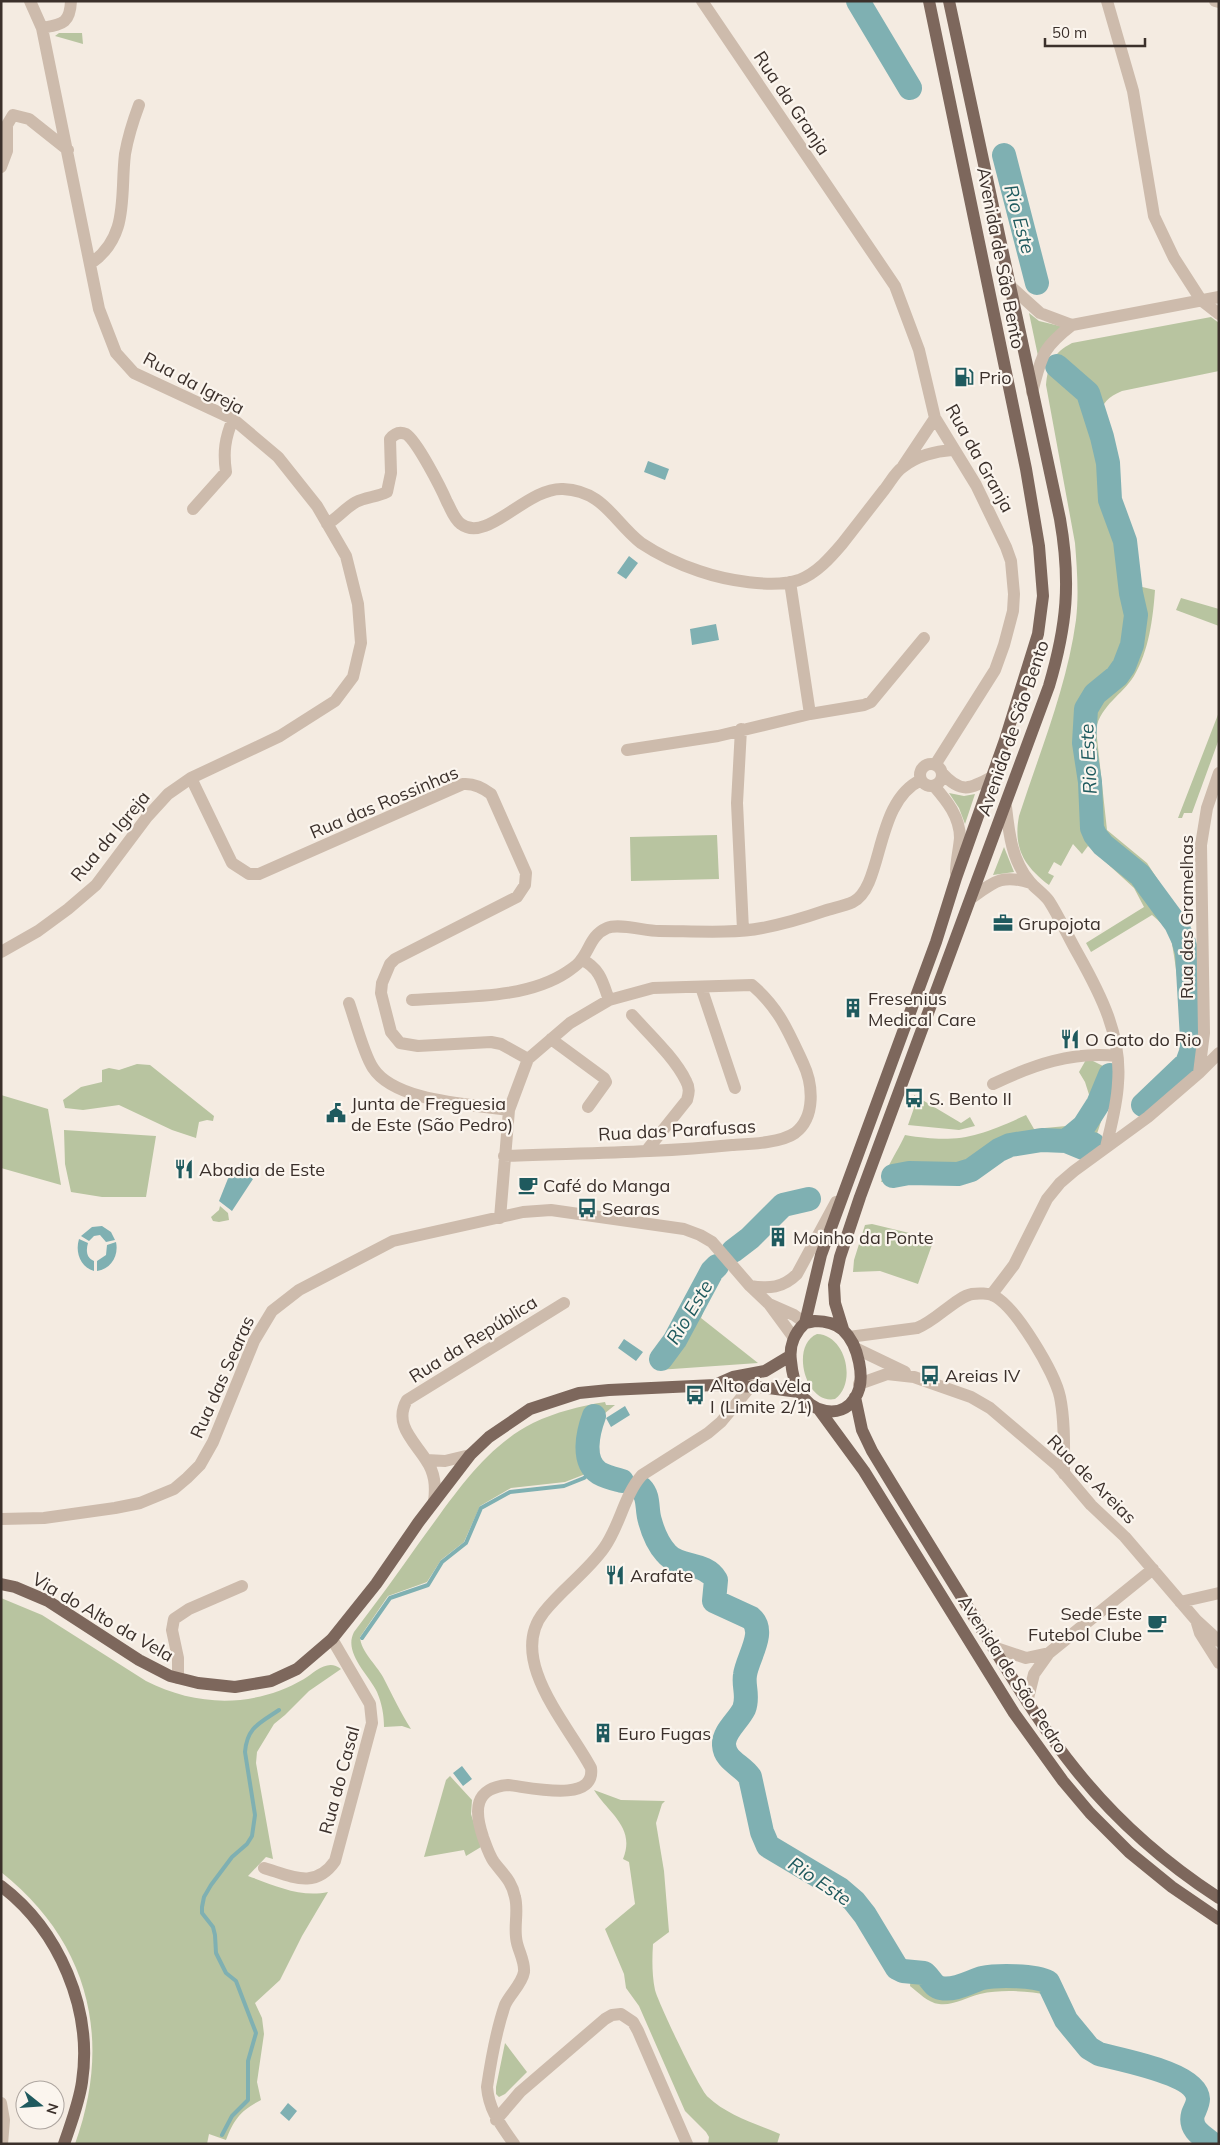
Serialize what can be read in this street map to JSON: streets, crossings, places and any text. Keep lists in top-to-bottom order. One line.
{"streets":{"main road":["Avenida de São Bento","Via do Alto da Vela","Avenida de São Pedro"],"street":["Rua da Granja","Rua da Igreja","Rua das Rossinhas","Rua das Gramelhas","Rua das Parafusas","Rua da República","Rua das Searas","Rua de Areias","Rua do Casal"]},"crossings":[["Avenida de São Bento","Rua das Searas"],["Avenida de São Bento","Rua de Areias"],["Avenida de São Bento","Avenida de São Pedro"],["Rua da Igreja","Rua das Rossinhas"],["Rua das Rossinhas","Rua das Parafusas"],["Rua da República","Via do Alto da Vela"],["Rua das Searas","Rua de Areias"],["Rua das Searas","Avenida de São Pedro"],["Rua de Areias","Avenida de São Pedro"],["Via do Alto da Vela","Rua do Casal"]],"water":["Rio Este"],"places":{"fuel station":["Prio"],"office":["Grupojota"],"building":["Fresenius Medical Care","Moinho da Ponte","Euro Fugas"],"restaurant":["O Gato do Rio","Abadia de Este","Arafate"],"bus stop":["S. Bento II","Searas","Areias IV","Alto da Vela I (Limite 2/1)"],"public building":["Junta de Freguesia de Este (São Pedro)"],"cafe":["Café do Manga","Sede Este Futebol Clube"]},"scale_bar":"50 m","north":"right"}
